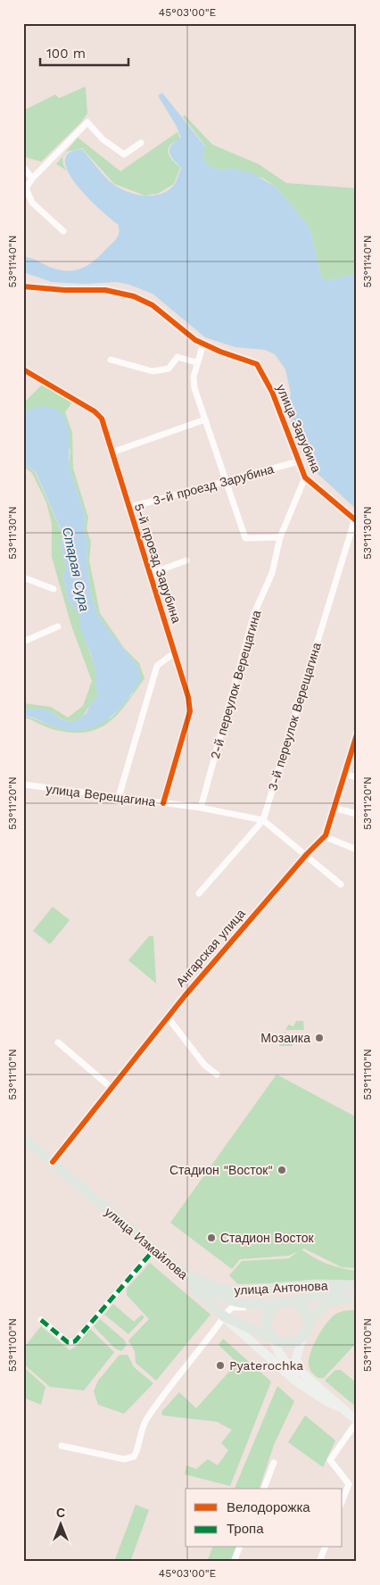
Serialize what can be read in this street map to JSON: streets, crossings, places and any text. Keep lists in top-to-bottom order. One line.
{"streets":{"main road":["улица Измайлова","улица Антонова"],"street":["улица Зарубина","3-й проезд Зарубина","5-й проезд Зарубина","2-й переулок Верещагина","3-й переулок Верещагина","улица Верещагина","Ангарская улица"]},"crossings":[["улица Зарубина","3-й проезд Зарубина"],["улица Зарубина","2-й переулок Верещагина"],["улица Зарубина","3-й переулок Верещагина"],["3-й проезд Зарубина","5-й проезд Зарубина"],["5-й проезд Зарубина","улица Верещагина"],["2-й переулок Верещагина","улица Верещагина"],["3-й переулок Верещагина","улица Верещагина"],["улица Верещагина","Ангарская улица"],["Ангарская улица","улица Измайлова"],["улица Измайлова","улица Антонова"]],"water":["Старая Сура"],"places":["Мозаика","Стадион \"Восток\"","Стадион Восток","Pyaterochka"],"legend":["Велодорожка","Тропа"],"scale_bar":"100 m","north":"top","coordinates":["45°03'00\"E","53°11'40\"N","53°11'30\"N","53°11'20\"N","53°11'10\"N","53°11'00\"N"]}
